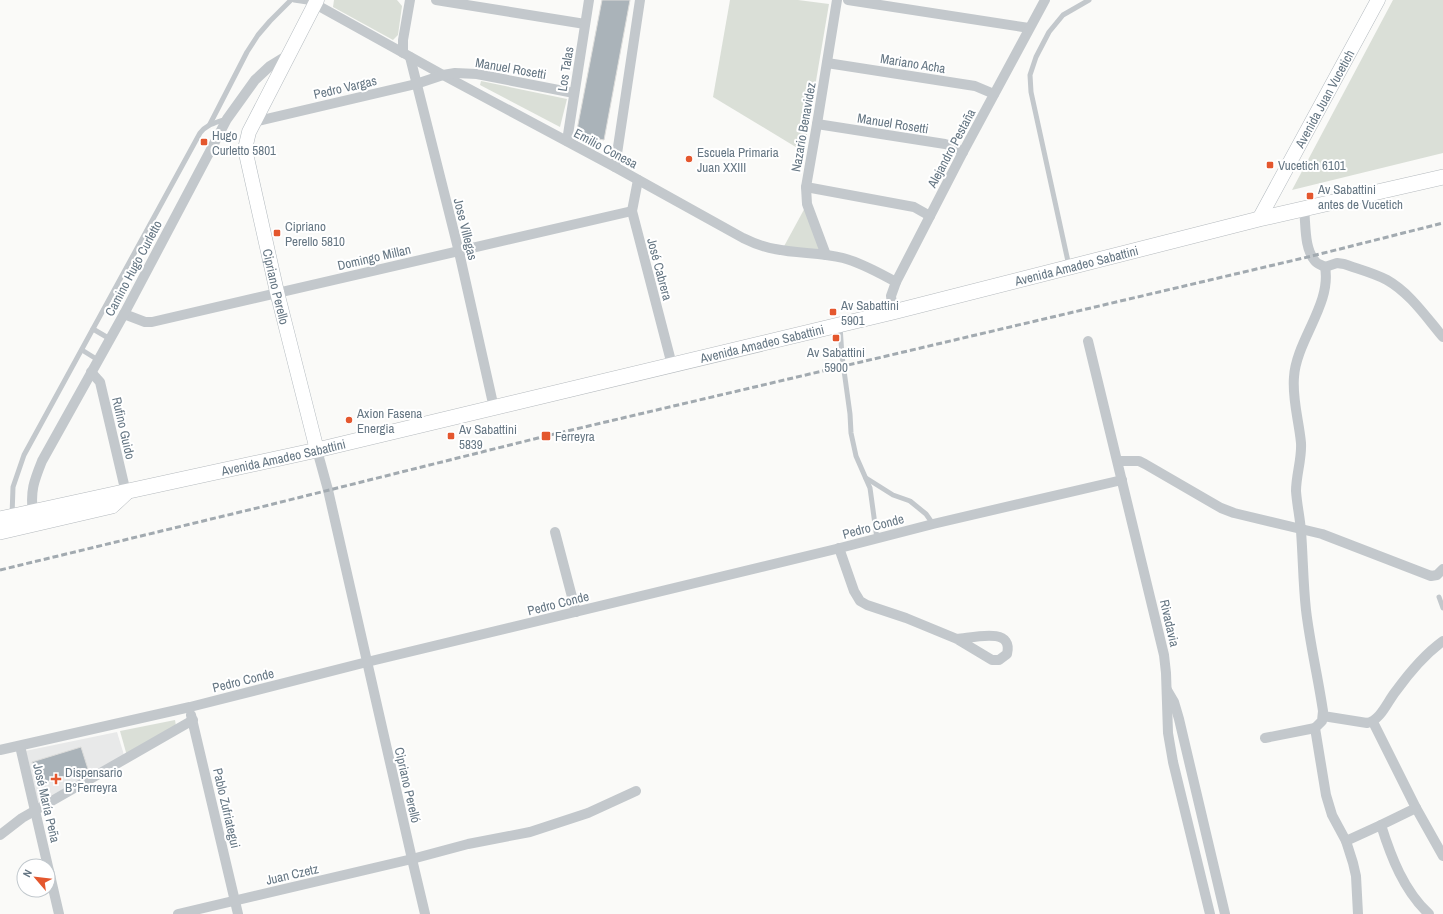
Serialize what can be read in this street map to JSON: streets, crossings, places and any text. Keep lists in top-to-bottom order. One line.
{"streets":{"main road":["Avenida Juan Vucetich","Avenida Amadeo Sabattini","Cipriano Perello"],"street":["Mariano Acha","Manuel Rosetti","Los Talas","Pedro Vargas","Nazario Benavidez","Emilio Conesa","Alejandro Pestaña","Jose Villegas","Domingo Millan","Camino Hugo Curletto","José Cabrera","Rufino Guido","Pedro Conde","Rivadavia","Cipriano Perelló","José María Peña","Pablo Zufriategui","Juan Czetz"]},"crossings":[["Mariano Acha","Nazario Benavidez"],["Mariano Acha","Alejandro Pestaña"],["Manuel Rosetti","Los Talas"],["Manuel Rosetti","Pedro Vargas"],["Manuel Rosetti","Nazario Benavidez"],["Manuel Rosetti","Emilio Conesa"],["Manuel Rosetti","Alejandro Pestaña"],["Los Talas","Emilio Conesa"],["Pedro Vargas","Emilio Conesa"],["Pedro Vargas","Jose Villegas"],["Pedro Vargas","Cipriano Perello"],["Avenida Juan Vucetich","Avenida Amadeo Sabattini"],["Nazario Benavidez","Emilio Conesa"],["Emilio Conesa","Alejandro Pestaña"],["Emilio Conesa","Jose Villegas"],["Emilio Conesa","José Cabrera"],["Emilio Conesa","Cipriano Perello"],["Alejandro Pestaña","Avenida Amadeo Sabattini"],["Jose Villegas","Domingo Millan"],["Jose Villegas","Avenida Amadeo Sabattini"],["Domingo Millan","Camino Hugo Curletto"],["Domingo Millan","José Cabrera"],["Domingo Millan","Cipriano Perello"],["Avenida Amadeo Sabattini","Camino Hugo Curletto"],["Avenida Amadeo Sabattini","José Cabrera"],["Avenida Amadeo Sabattini","Cipriano Perello"],["Avenida Amadeo Sabattini","Rufino Guido"],["Avenida Amadeo Sabattini","Cipriano Perelló"],["Camino Hugo Curletto","Cipriano Perello"],["Camino Hugo Curletto","Rufino Guido"],["Cipriano Perello","Cipriano Perelló"],["Pedro Conde","Rivadavia"],["Pedro Conde","Cipriano Perelló"],["Pedro Conde","José María Peña"],["Pedro Conde","Pablo Zufriategui"],["Cipriano Perelló","Juan Czetz"],["Pablo Zufriategui","Juan Czetz"]],"places":{"transit":["Hugo Curletto 5801","Vucetich 6101","Av Sabattini antes de Vucetich","Cipriano Perello 5810","Av Sabattini 5901","Av Sabattini 5900","Av Sabattini 5839","Ferreyra"],"other":["Escuela Primaria Juan XXIII","Axion Fasena Energia"],"health":["Dispensario B°Ferreyra"]},"north":"top left"}
